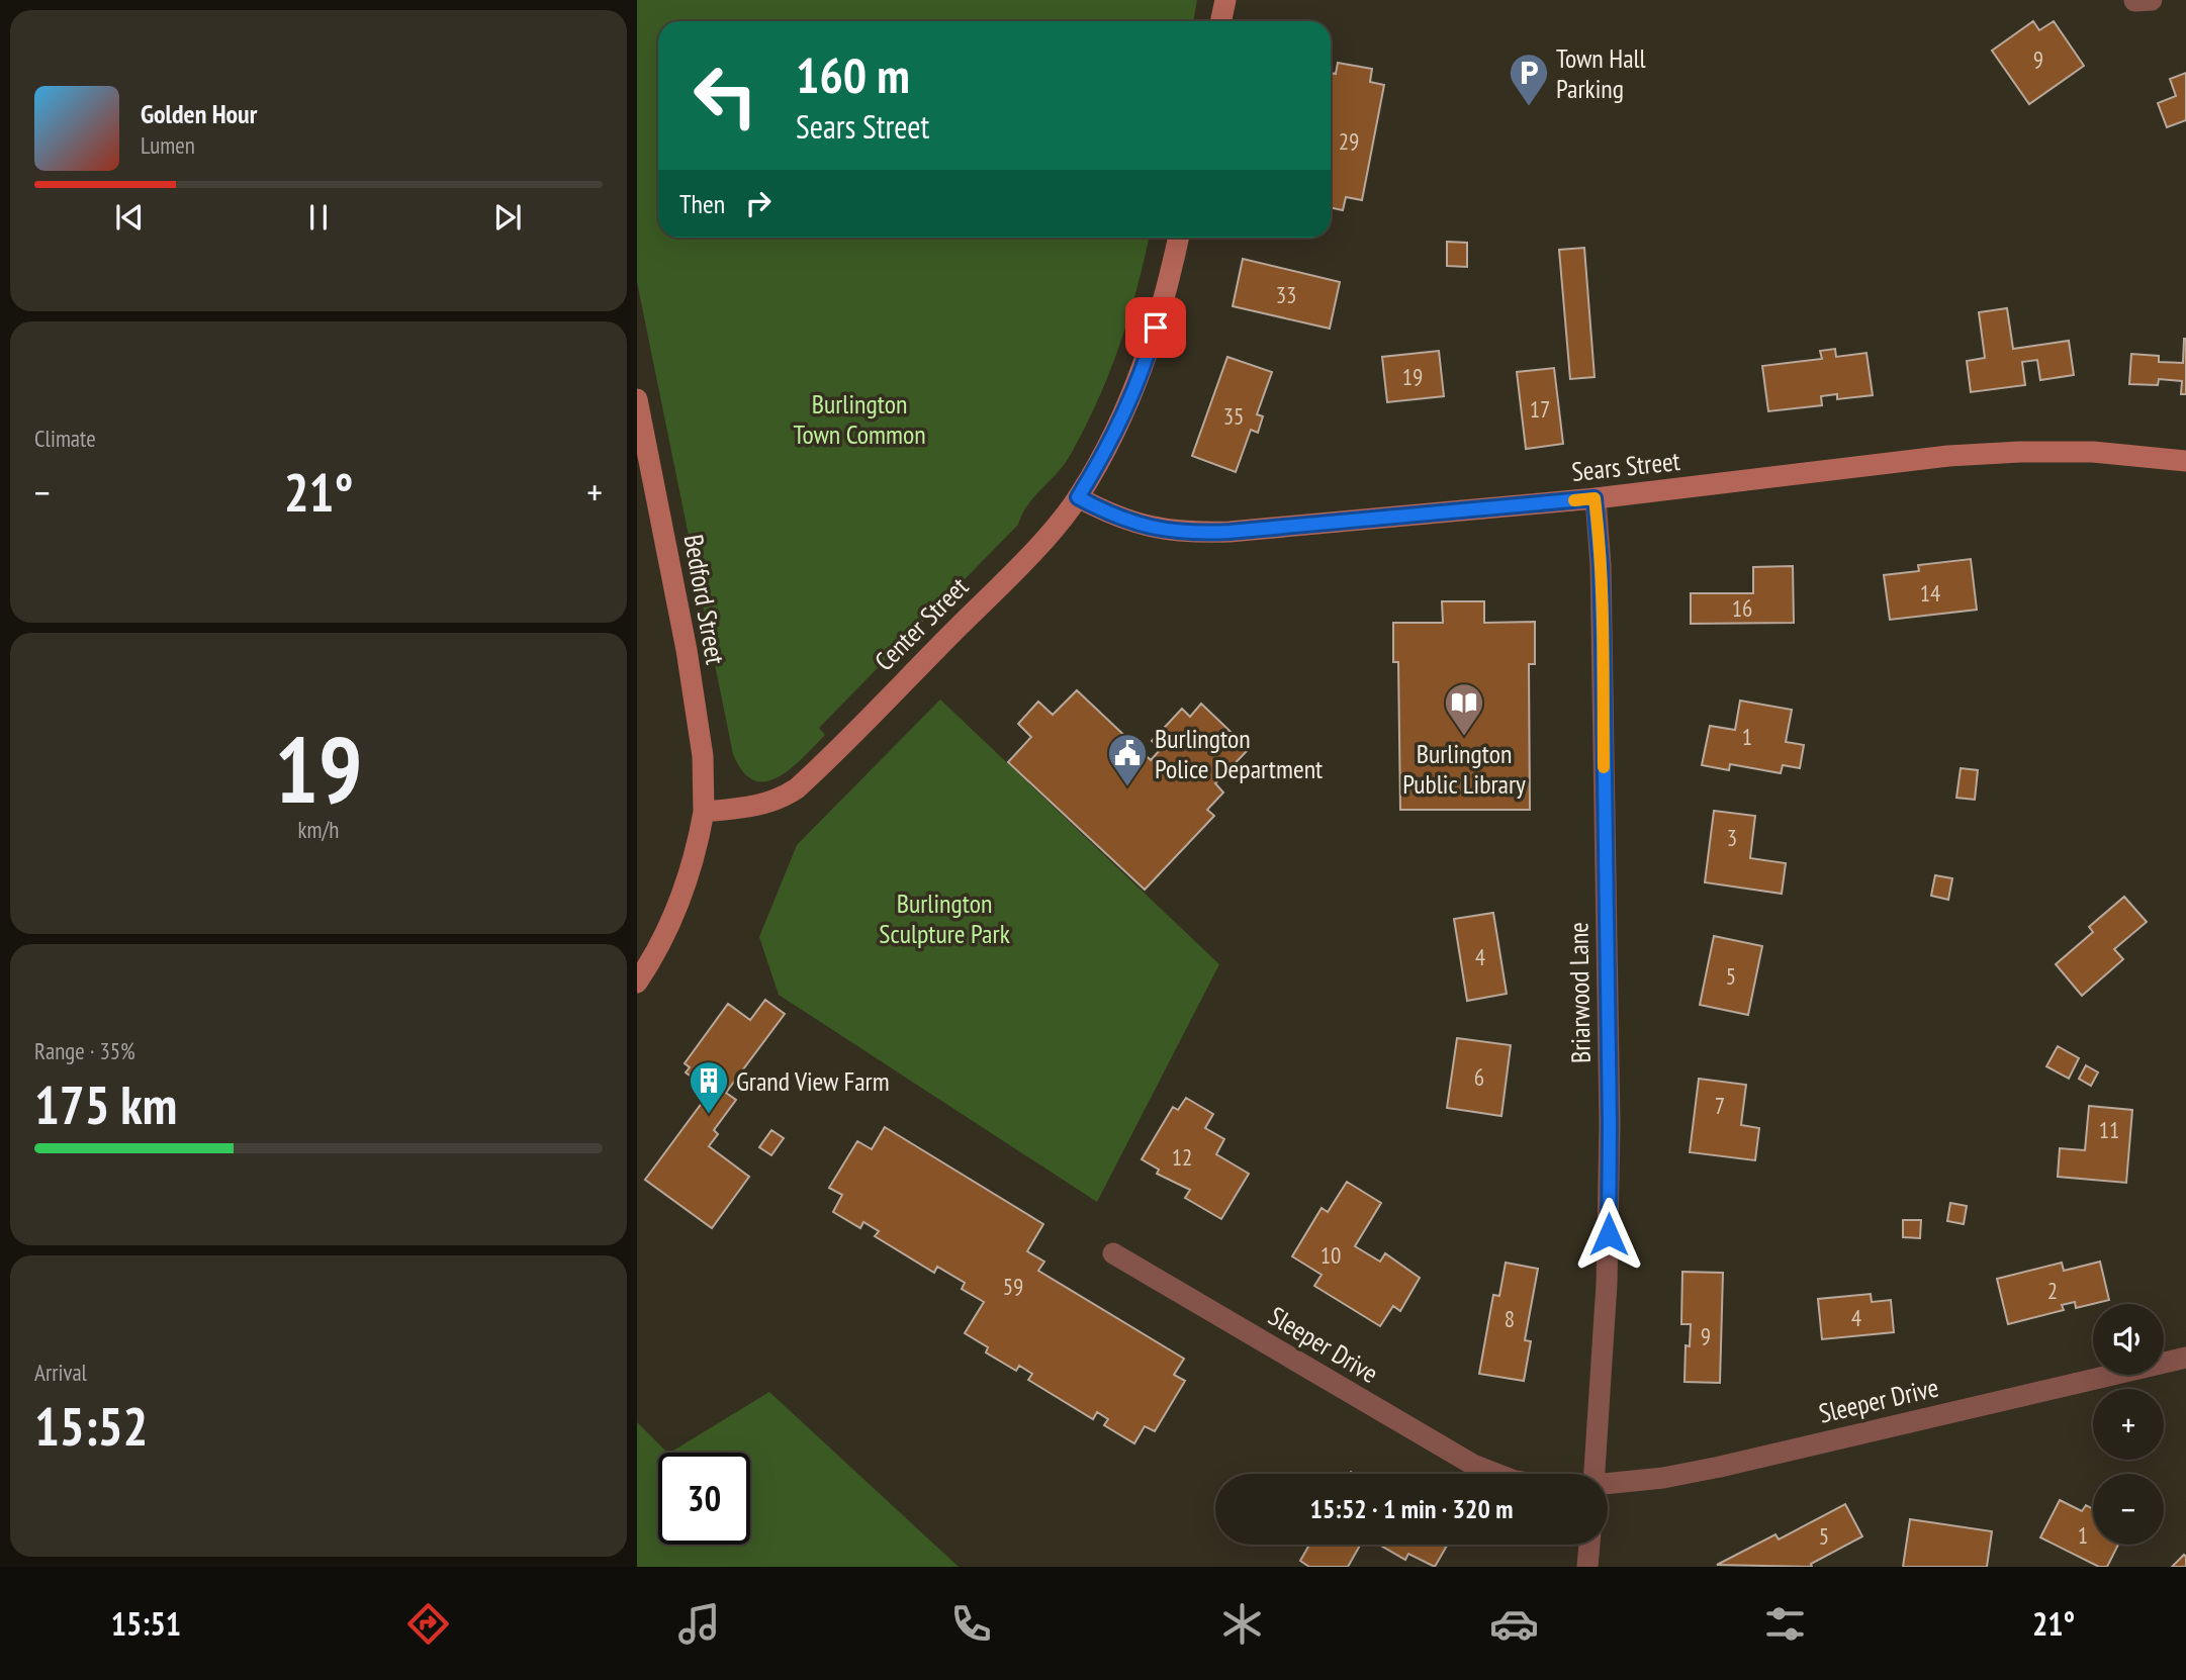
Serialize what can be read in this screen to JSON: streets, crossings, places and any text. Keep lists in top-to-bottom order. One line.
{"streets":{"main road":["Sears Street","Bedford Street","Center Street"],"street":["Briarwood Lane","Sleeper Drive"]},"crossings":[["Sears Street","Center Street"],["Sears Street","Briarwood Lane"],["Bedford Street","Center Street"]],"parks":["Burlington Town Common","Burlington Sculpture Park"],"places":{"parking":["Town Hall Parking"],"library":["Burlington Public Library"],"public building":["Burlington Police Department"],"building":["Grand View Farm"]},"house_numbers":["9","29","33","19","17","35","14","16","1","3","4","5","6","7","11","12","10","59","2","4","8","9","1","5"],"page":{"turn":["160 m","Sears Street"],"song":["Golden Hour","Lumen"],"then":"Then","tile":["Climate",["19","km/h"],["Range · 35%","175 km"],["Arrival","15:52"]],"heat":["−","21°","+"],"map_buttons":["+","−"],"limit":"30","trip":"15:52 · 1 min · 320 m","tabs":["15:51","21°"]}}
